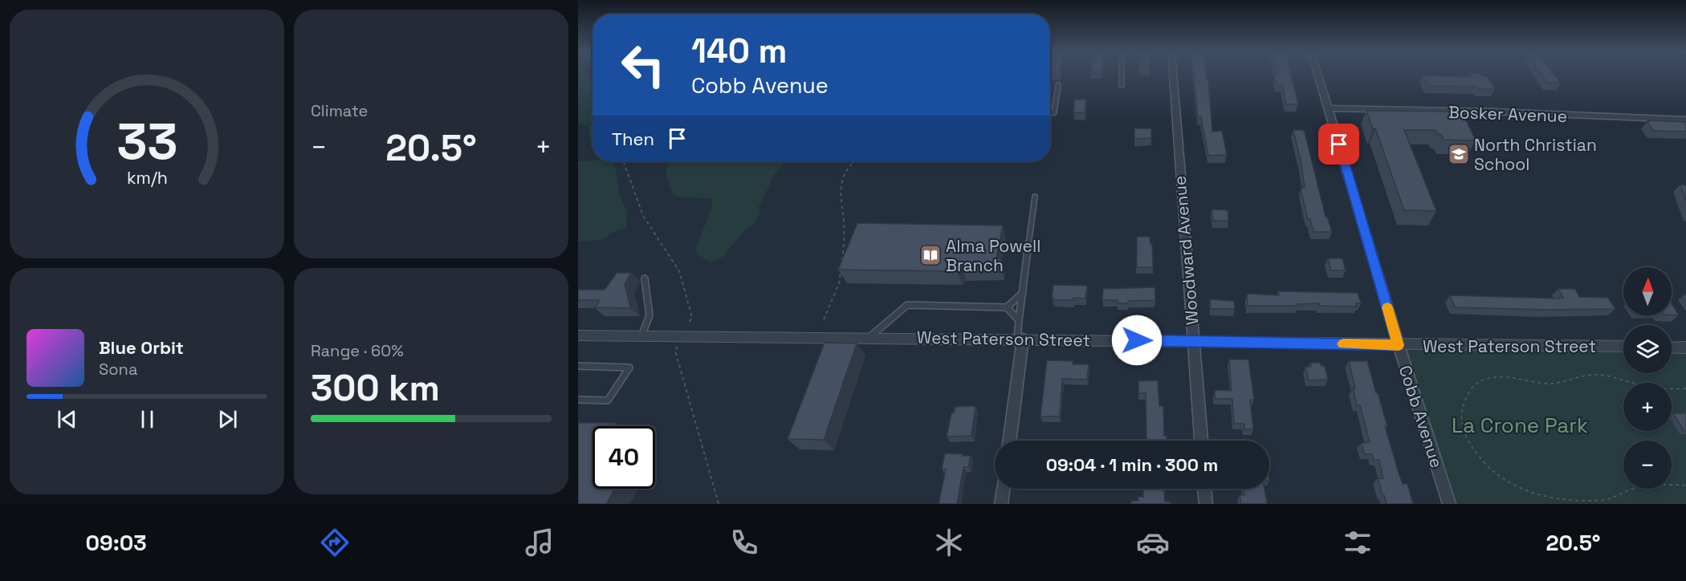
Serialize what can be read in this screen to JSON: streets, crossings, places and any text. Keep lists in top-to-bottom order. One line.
{"streets":{"street":["Bosker Avenue","Woodward Avenue","West Paterson Street","Cobb Avenue"]},"crossings":[["Bosker Avenue","Cobb Avenue"],["Woodward Avenue","West Paterson Street"],["West Paterson Street","Cobb Avenue"]],"parks":["La Crone Park"],"places":{"school or university":["North Christian School"],"library":["Alma Powell Branch"]},"north":"top","page":{"tile":["Climate",["Range · 60%","300 km"]],"turn":["140 m","Cobb Avenue"],"then":"Then","heat":["−","20.5°","+"],"map_buttons":["+","−"],"song":["Blue Orbit","Sona"],"limit":"40","trip":"09:04 · 1 min · 300 m","tabs":["09:03","20.5°"],"gauge":["33","km/h"]}}
